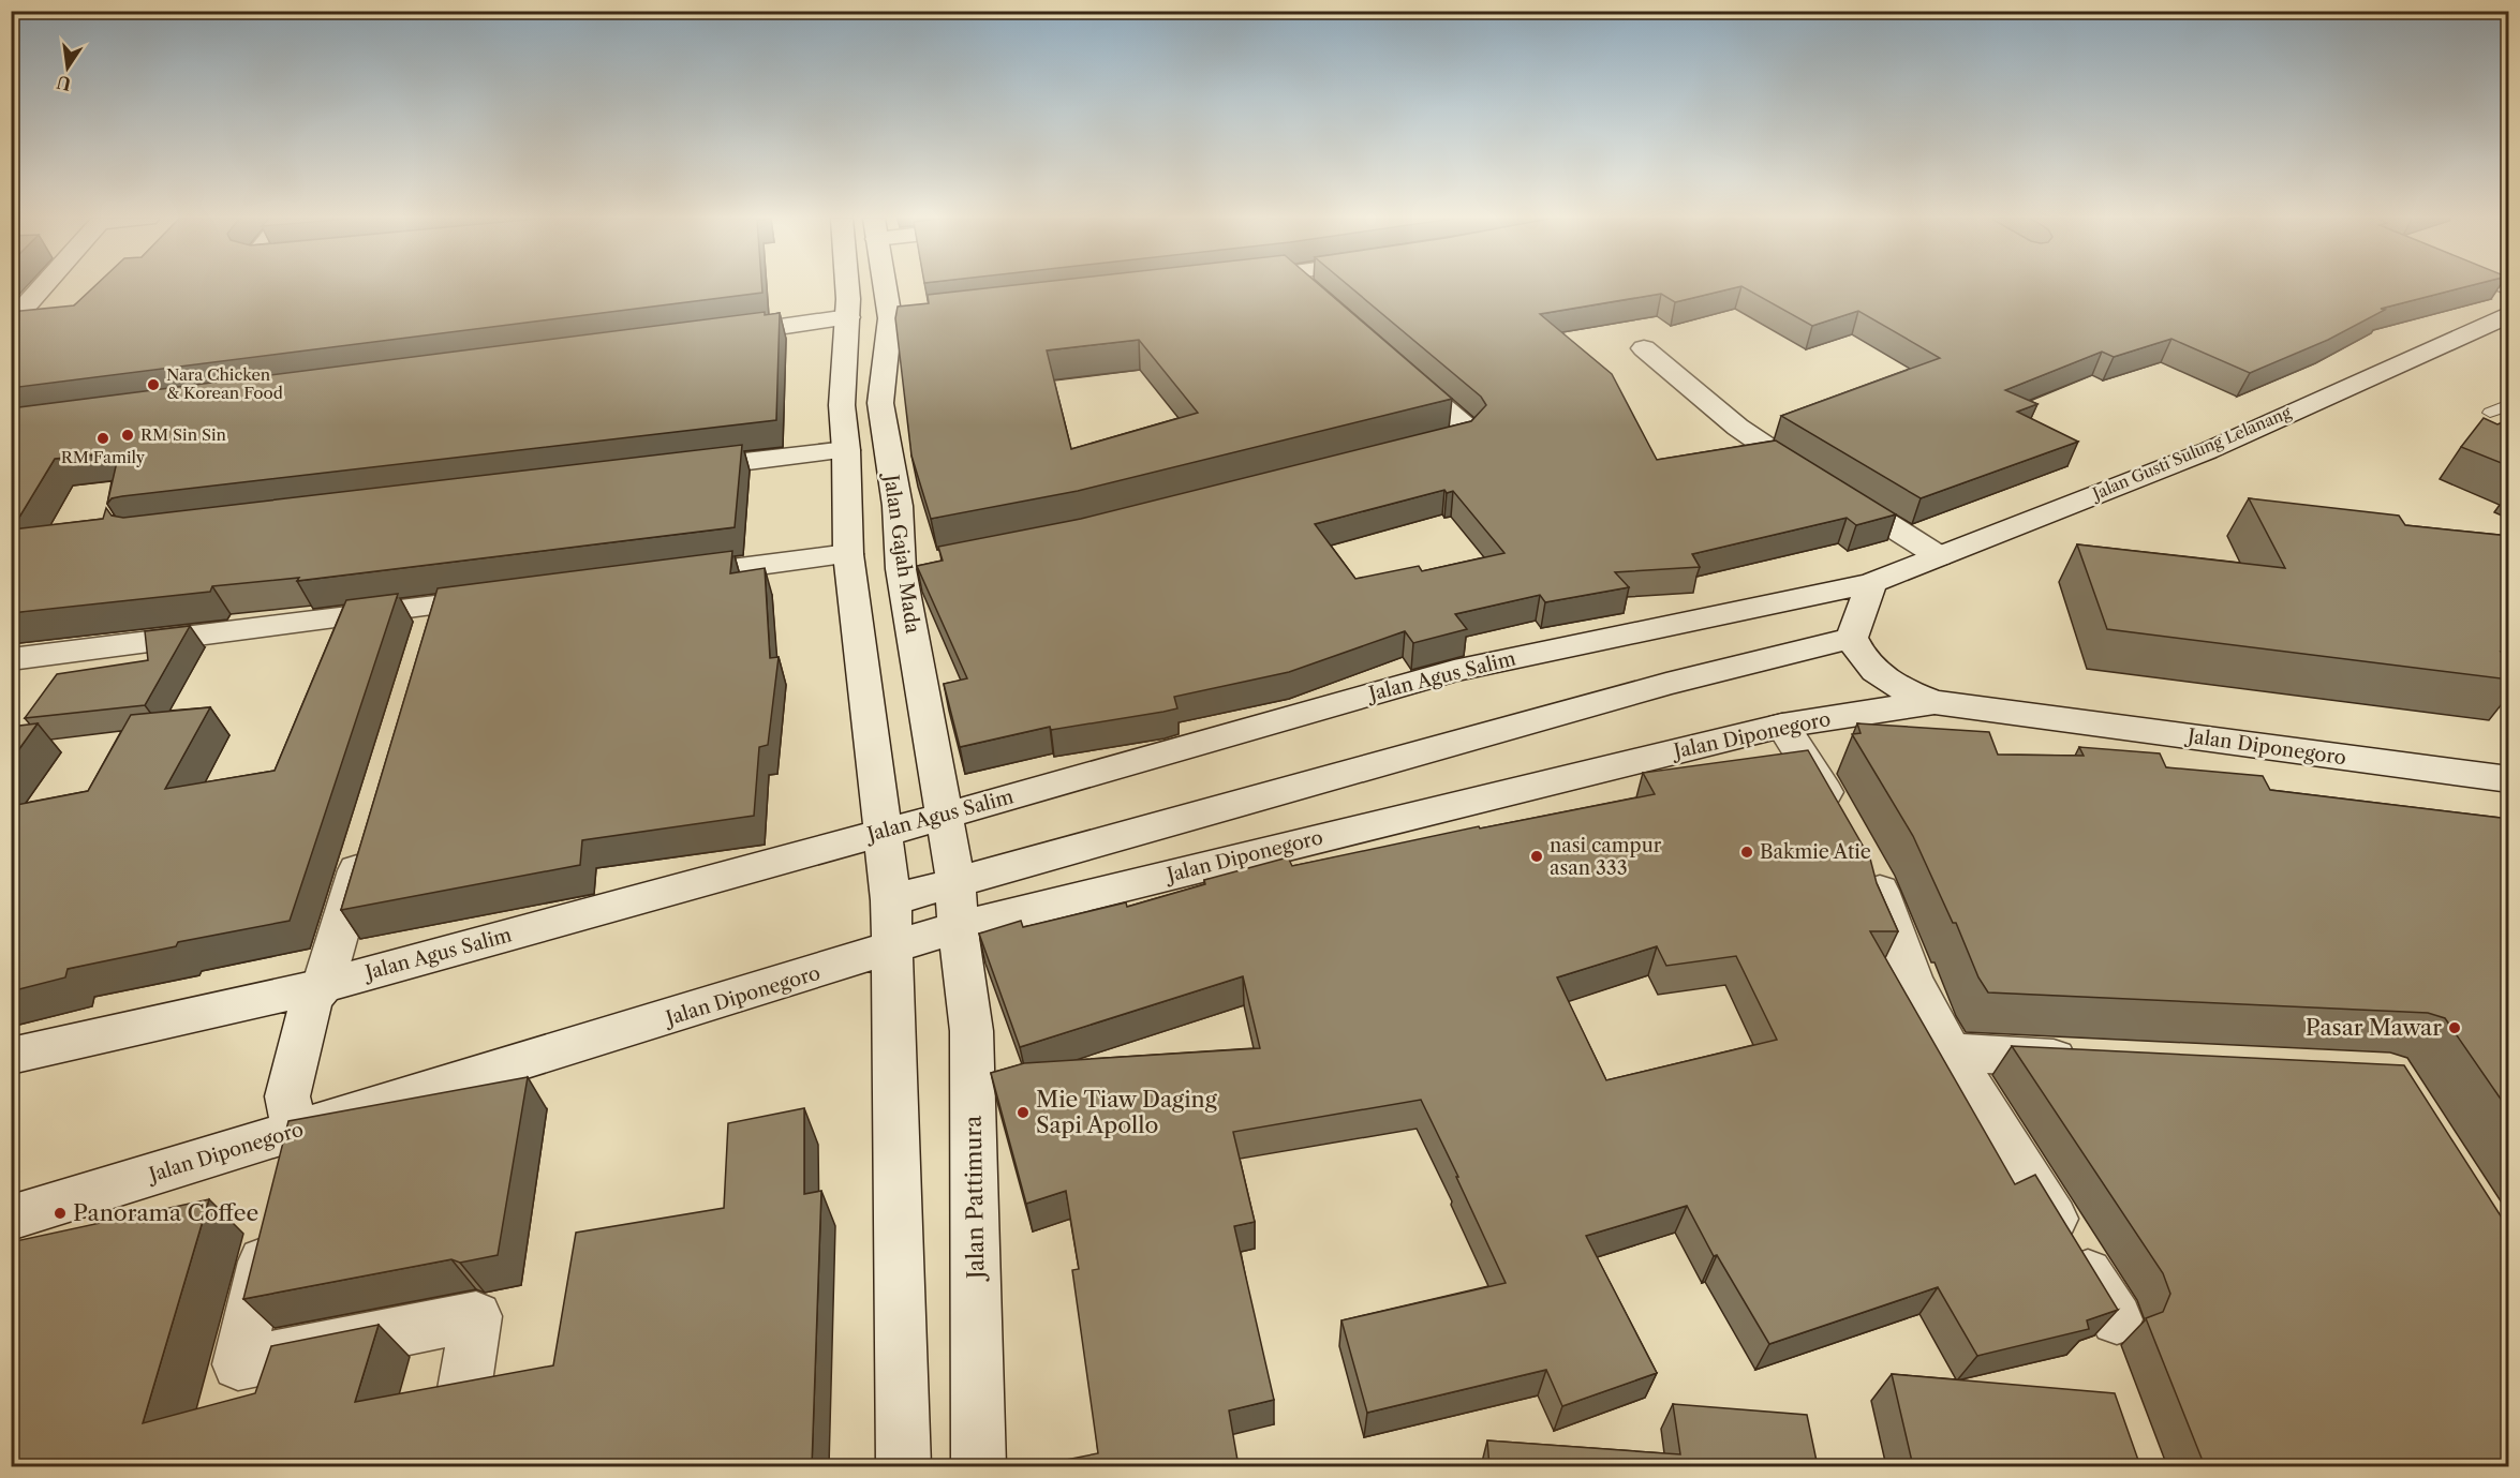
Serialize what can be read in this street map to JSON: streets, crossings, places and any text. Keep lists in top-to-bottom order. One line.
{"streets":{"street":["Jalan Gusti Sulung Lelanang","Jalan Gajah Mada","Jalan Agus Salim","Jalan Diponegoro","Jalan Pattimura"]},"crossings":[["Jalan Gusti Sulung Lelanang","Jalan Agus Salim"],["Jalan Gajah Mada","Jalan Agus Salim"],["Jalan Gajah Mada","Jalan Diponegoro"],["Jalan Gajah Mada","Jalan Pattimura"],["Jalan Diponegoro","Jalan Pattimura"]],"places":["Nara Chicken & Korean Food","RM Sin Sin","RM Family","Bakmie Atie","nasi campur asan 333","Pasar Mawar","Mie Tiaw Daging Sapi Apollo","Panorama Coffee"],"north":"bottom"}
